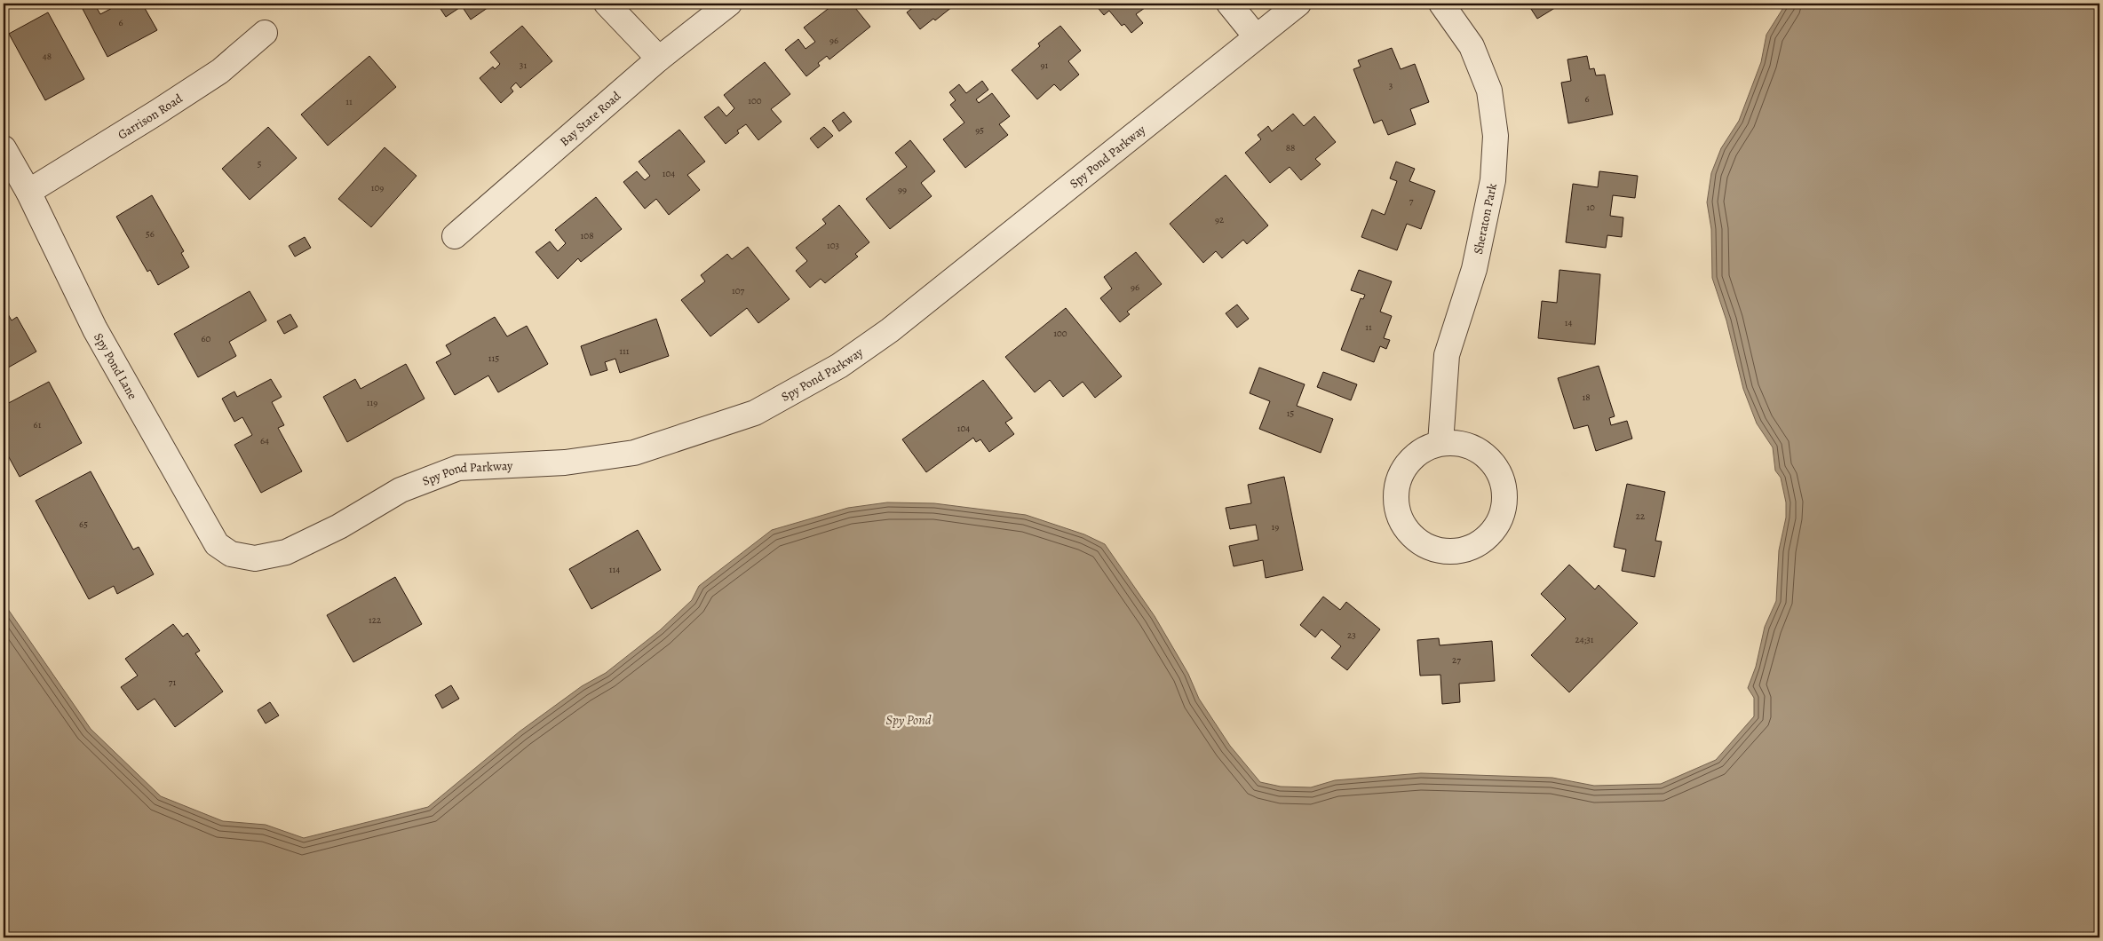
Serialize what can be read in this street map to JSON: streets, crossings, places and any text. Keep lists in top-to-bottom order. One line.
{"streets":{"street":["Garrison Road","Bay State Road","Spy Pond Parkway","Sheraton Park","Spy Pond Lane"]},"crossings":[["Garrison Road","Spy Pond Lane"],["Spy Pond Parkway","Spy Pond Lane"]],"water":["Spy Pond"],"house_numbers":["6","96","48","31","91","3","6","100","11","95","88","5","104","109","99","7","10","92","56","108","103","96","107","14","11","100","60","111","115","18","119","15","61","104","64","22","65","19","114","122","23","24;31","27","71"]}
